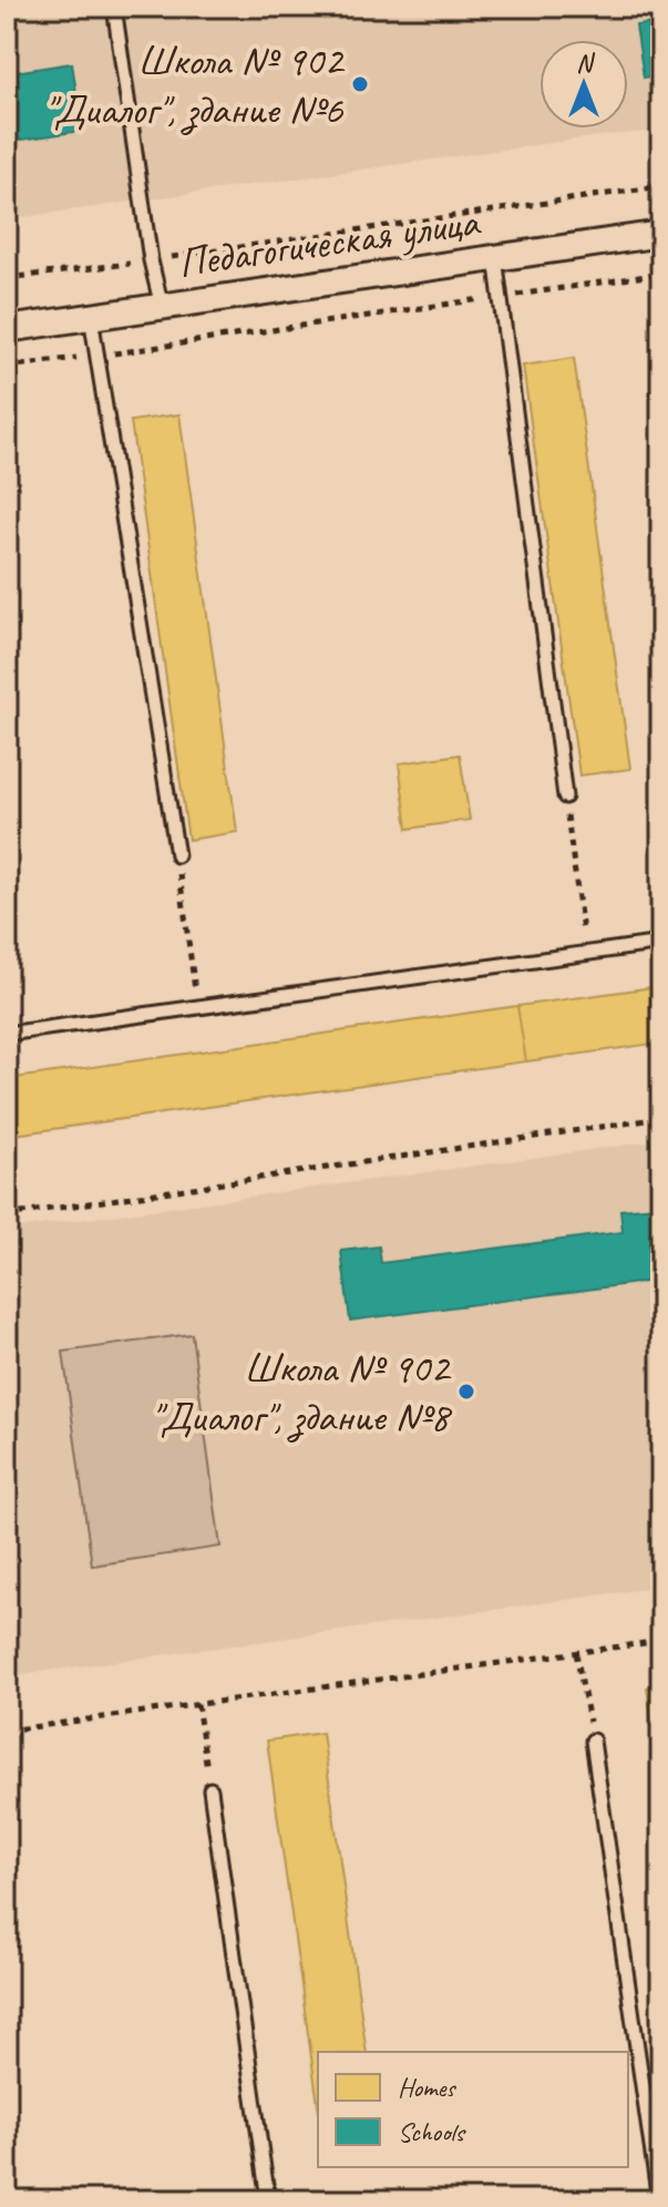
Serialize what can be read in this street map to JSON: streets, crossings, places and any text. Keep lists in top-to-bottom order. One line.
{"streets":{"street":["Педагогическая улица"]},"places":["Школа № 902 \"Диалог\", здание №6","Школа № 902 \"Диалог\", здание №8"],"legend":["Homes","Schools"],"north":"top"}
